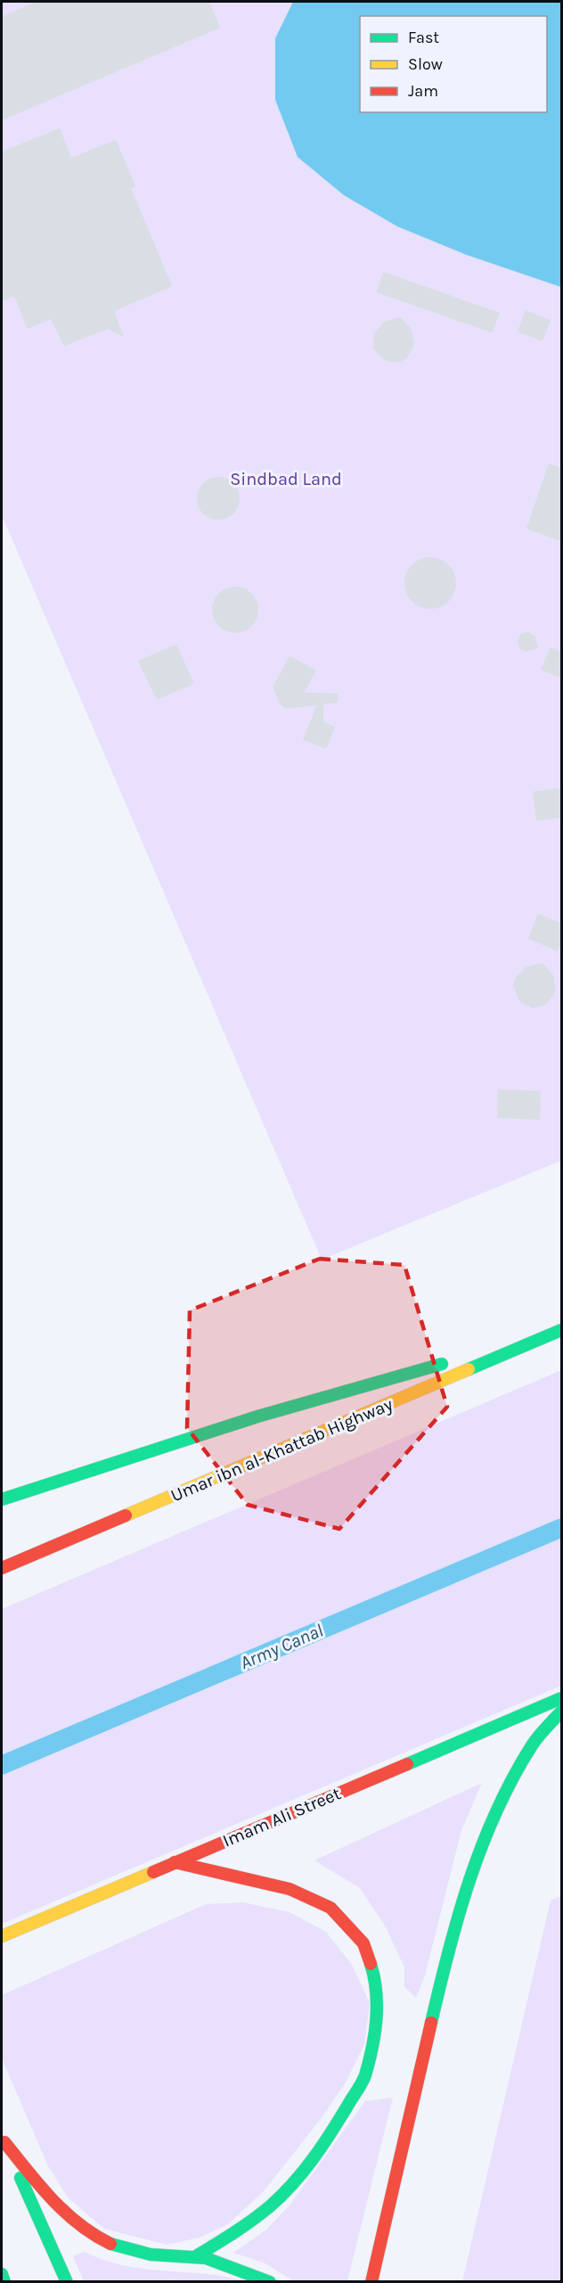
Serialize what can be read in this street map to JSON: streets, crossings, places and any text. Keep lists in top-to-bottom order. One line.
{"streets":{"main road":["Umar ibn al-Khattab Highway","Imam Ali Street"]},"water":["Army Canal"],"parks":["Sindbad Land"],"legend":["Fast","Slow","Jam"]}
